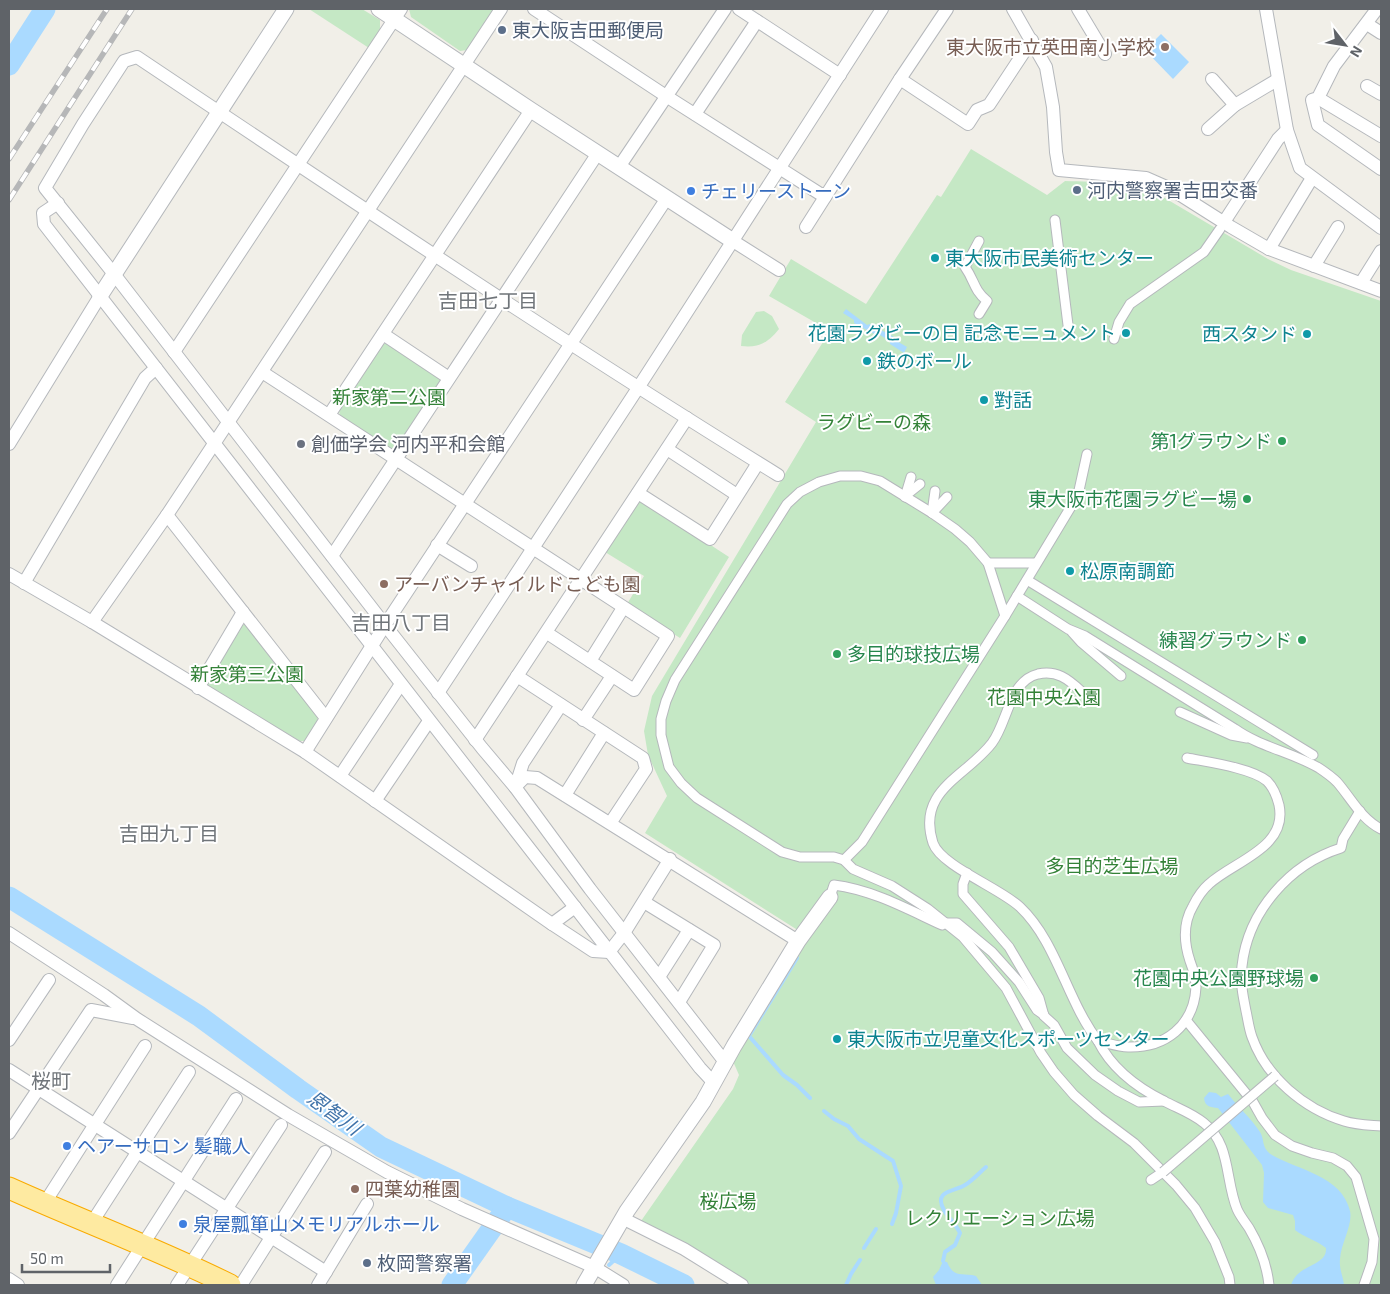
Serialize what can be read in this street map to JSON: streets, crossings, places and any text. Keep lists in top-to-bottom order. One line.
{"districts":["吉田七丁目","吉田八丁目","吉田九丁目","桜町"],"water":["恩智川"],"parks":["新家第二公園","ラグビーの森","新家第三公園","花園中央公園","多目的芝生広場","桜広場","レクリエーション広場"],"places":["東大阪吉田郵便局","東大阪市立英田南小学校","河内警察署吉田交番","チェリーストーン","東大阪市民美術センター","花園ラグビーの日 記念モニュメント","西スタンド","鉄のボール","對話","第1グラウンド","創価学会 河内平和会館","東大阪市花園ラグビー場","松原南調節","アーバンチャイルドこども園","練習グラウンド","多目的球技広場","花園中央公園野球場","東大阪市立児童文化スポーツセンター","ヘアーサロン 髪職人","四葉幼稚園","泉屋瓢箪山メモリアルホール","枚岡警察署"],"scale_bar":"50 m","north":"bottom right"}
